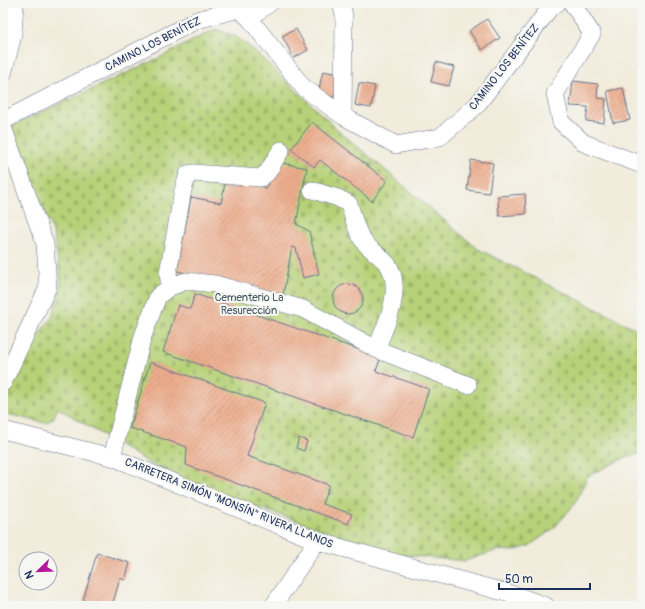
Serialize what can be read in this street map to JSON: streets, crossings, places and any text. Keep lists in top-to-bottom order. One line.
{"streets":{"street":["CAMINO LOS BENÍTEZ","CARRETERA SIMÓN \"MONSÍN\" RIVERA LLANOS"]},"parks":["Cementerio La Resurección"],"scale_bar":"50 m","north":"bottom left"}
